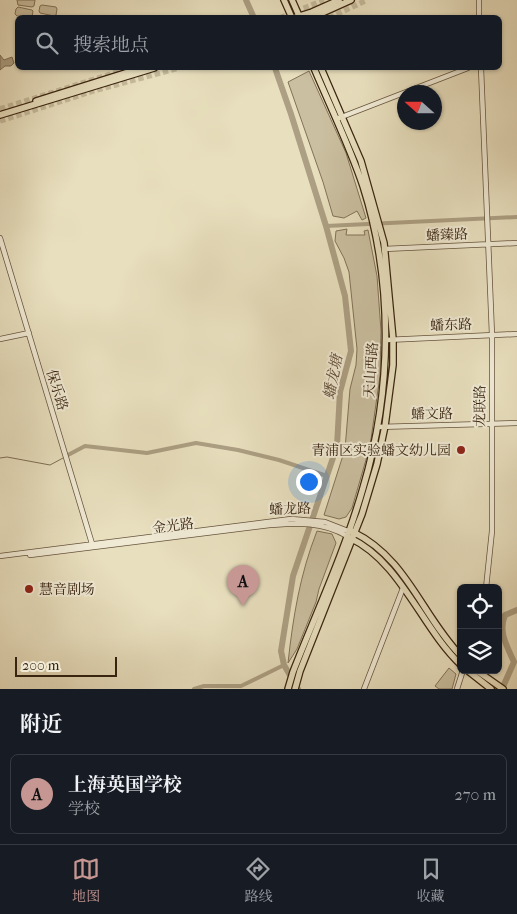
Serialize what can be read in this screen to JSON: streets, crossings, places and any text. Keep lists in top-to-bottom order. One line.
{"streets":{"main road":["天山西路","蟠龙路"],"street":["蟠臻路","蟠东路","保乐路","龙联路","蟠文路"]},"crossings":[["蟠臻路","天山西路"],["蟠臻路","龙联路"],["蟠东路","天山西路"],["蟠东路","龙联路"],["天山西路","蟠文路"],["天山西路","蟠龙路"],["保乐路","蟠龙路"],["龙联路","蟠文路"]],"water":["蟠龙塘"],"places":["青浦区实验蟠文幼儿园","慧音剧场"],"scale_bar":"200 m","north":"left","page":{"search":"搜索地点","pins":"A","scale":"200 m","heading":"附近","list":[{"mark":"A","name":"上海英国学校","note":"学校","value":"270 m"}],"nav":["地图","路线","收藏"]}}
